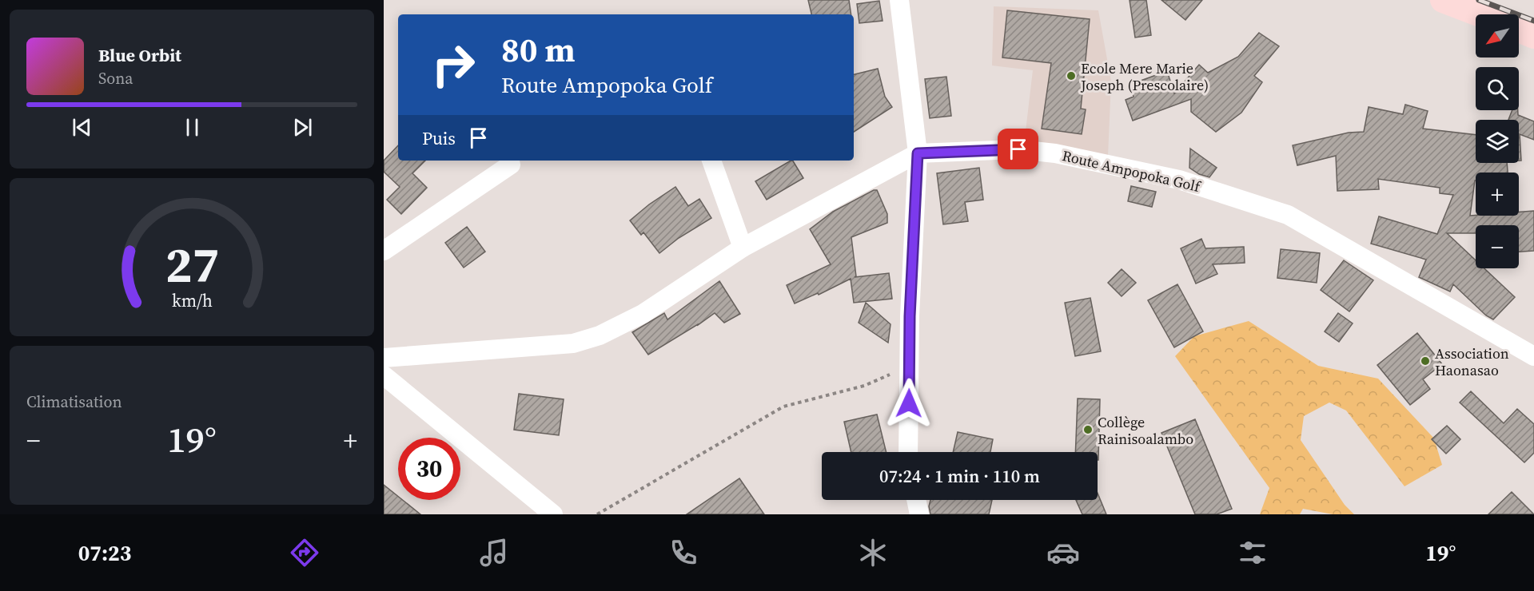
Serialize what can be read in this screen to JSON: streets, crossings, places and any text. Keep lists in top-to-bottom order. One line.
{"streets":{"street":["Route Ampopoka Golf"]},"places":["Ecole Mere Marie Joseph (Prescolaire)","Association Haonasao","Collège Rainisoalambo"],"north":"bottom left","page":{"map_buttons":["+","−"],"turn":["80 m","Route Ampopoka Golf"],"song":["Blue Orbit","Sona"],"then":"Puis","tile":"Climatisation","heat":["−","19°","+"],"limit":"30","trip":"07:24 · 1 min · 110 m","tabs":["07:23","19°"],"gauge":["27","km/h"]}}
